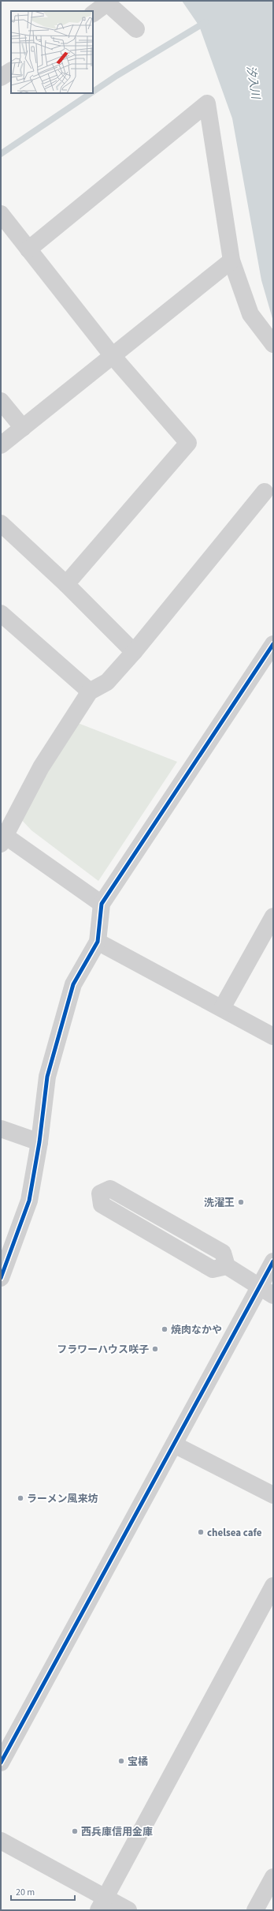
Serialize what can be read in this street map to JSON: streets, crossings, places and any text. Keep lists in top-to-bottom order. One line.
{"water":["汐入川"],"places":["洗濯王","焼肉なかや","フラワーハウス咲子","ラーメン風来坊","chelsea cafe","宝橘","西兵庫信用金庫"],"scale_bar":"20 m"}
